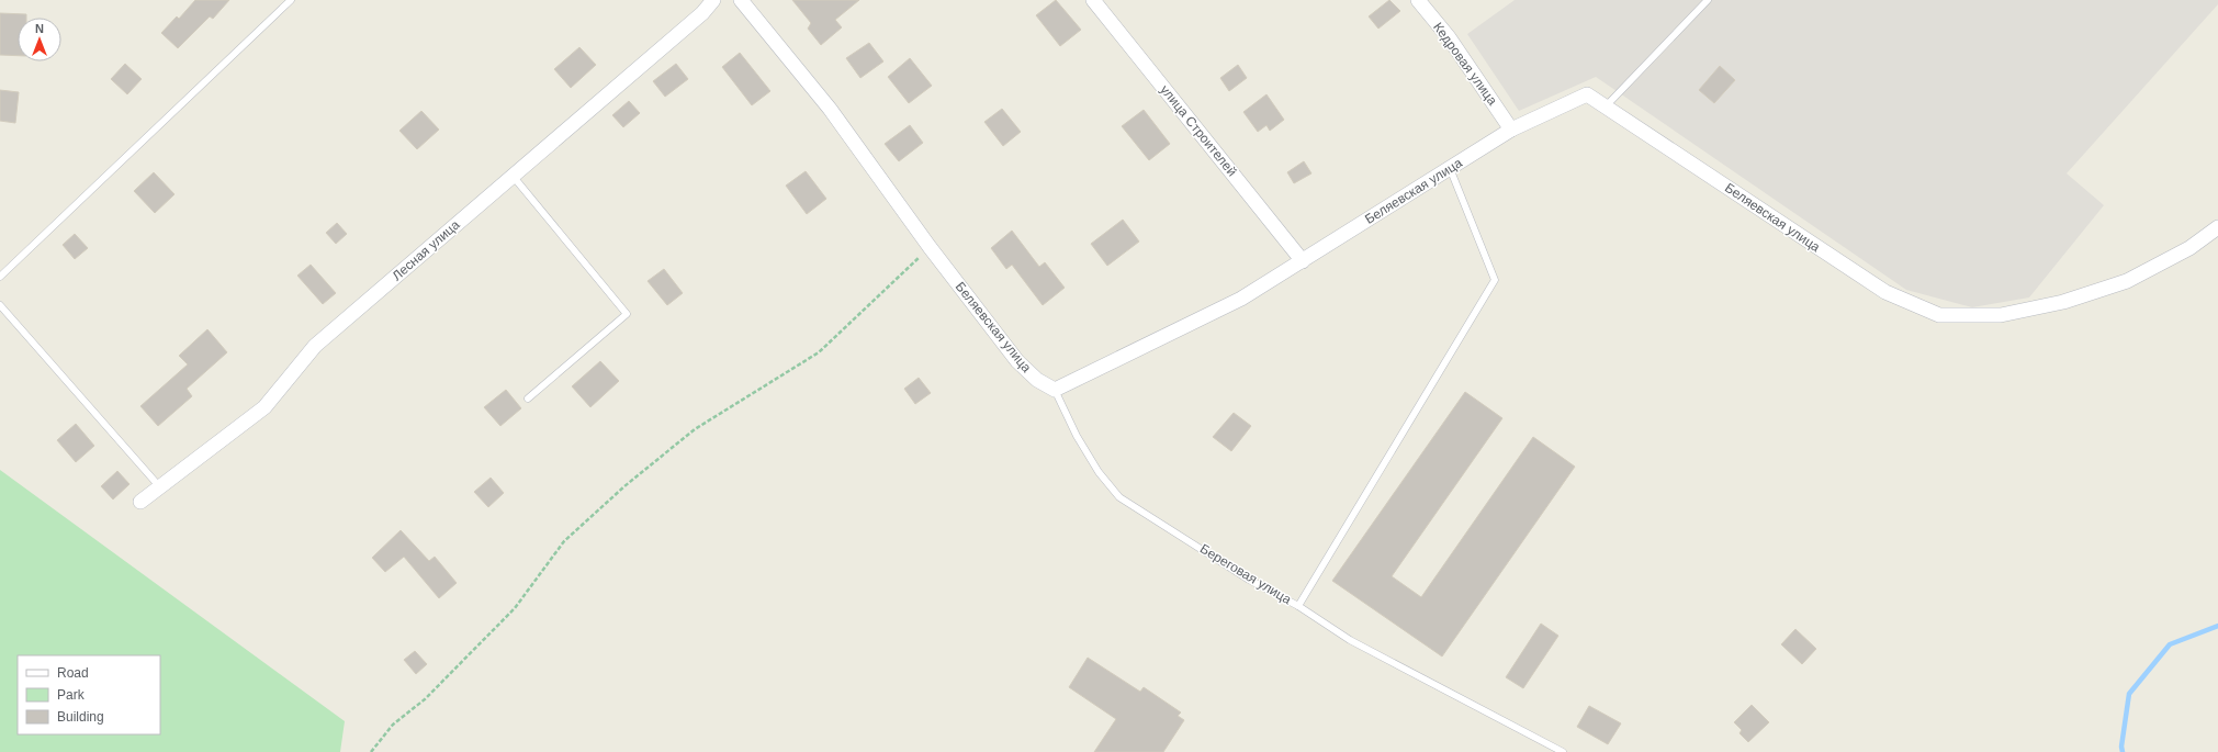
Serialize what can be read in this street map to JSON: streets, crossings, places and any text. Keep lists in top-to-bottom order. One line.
{"streets":{"street":["Кедровая улица","улица Строителей","Беляевская улица","Лесная улица"],"lane":["Береговая улица"]},"crossings":[["Кедровая улица","Беляевская улица"],["улица Строителей","Беляевская улица"],["Беляевская улица","Береговая улица"]],"legend":["Road","Park","Building"],"north":"top"}
